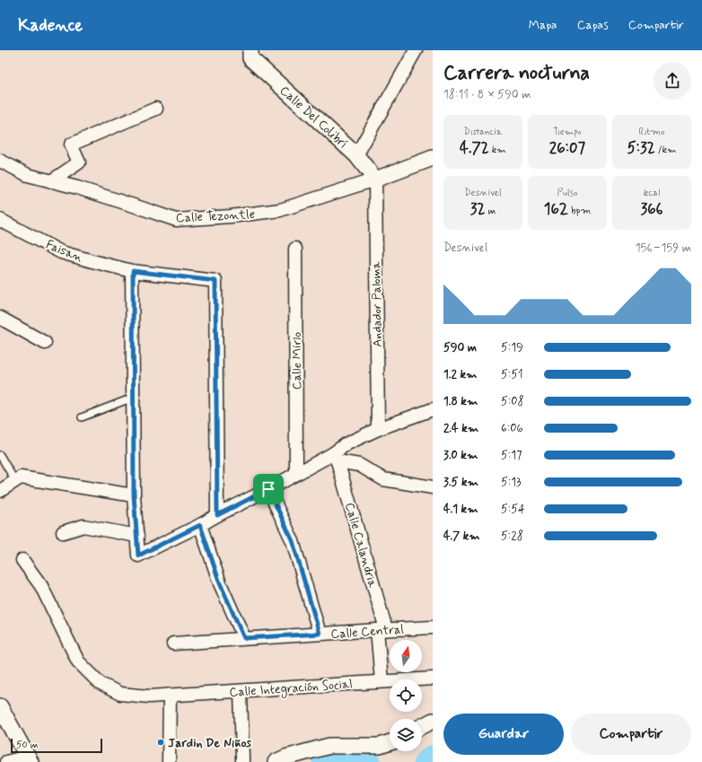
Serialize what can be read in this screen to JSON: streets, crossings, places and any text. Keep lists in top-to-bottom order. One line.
{"streets":{"street":["Calle Del Colibrí","Calle Tezontle","Faisan","Andador Paloma","Calle Mirlo","Calle Calandria","Calle Central","Calle Integración Social"]},"crossings":[["Calle Del Colibrí","Calle Tezontle"],["Calle Del Colibrí","Andador Paloma"],["Calle Tezontle","Andador Paloma"],["Calle Calandria","Calle Central"],["Calle Calandria","Calle Integración Social"]],"places":["Jardin De Niños"],"scale_bar":"50 m","north":"top","page":{"header":"Kadence","nav":["Mapa","Capas","Compartir"],"heading":["Carrera nocturna","18:11 · 8 × 590 m"],"stats":[["Distancia","4.72 km"],["Tiempo","26:07"],["Ritmo","5:32 /km"],["Desnivel","32 m"],["Pulso","162 bpm"],["kcal","366"]],"chart":["Desnivel","156–159 m"],"list":[{"name":"590 m","note":"5:19"},{"name":"1.2 km","note":"5:51"},{"name":"1.8 km","note":"5:08"},{"name":"2.4 km","note":"6:06"},{"name":"3.0 km","note":"5:17"},{"name":"3.5 km","note":"5:13"},{"name":"4.1 km","note":"5:54"},{"name":"4.7 km","note":"5:28"}],"buttons":["Guardar","Compartir"],"scale":"50 m"}}
